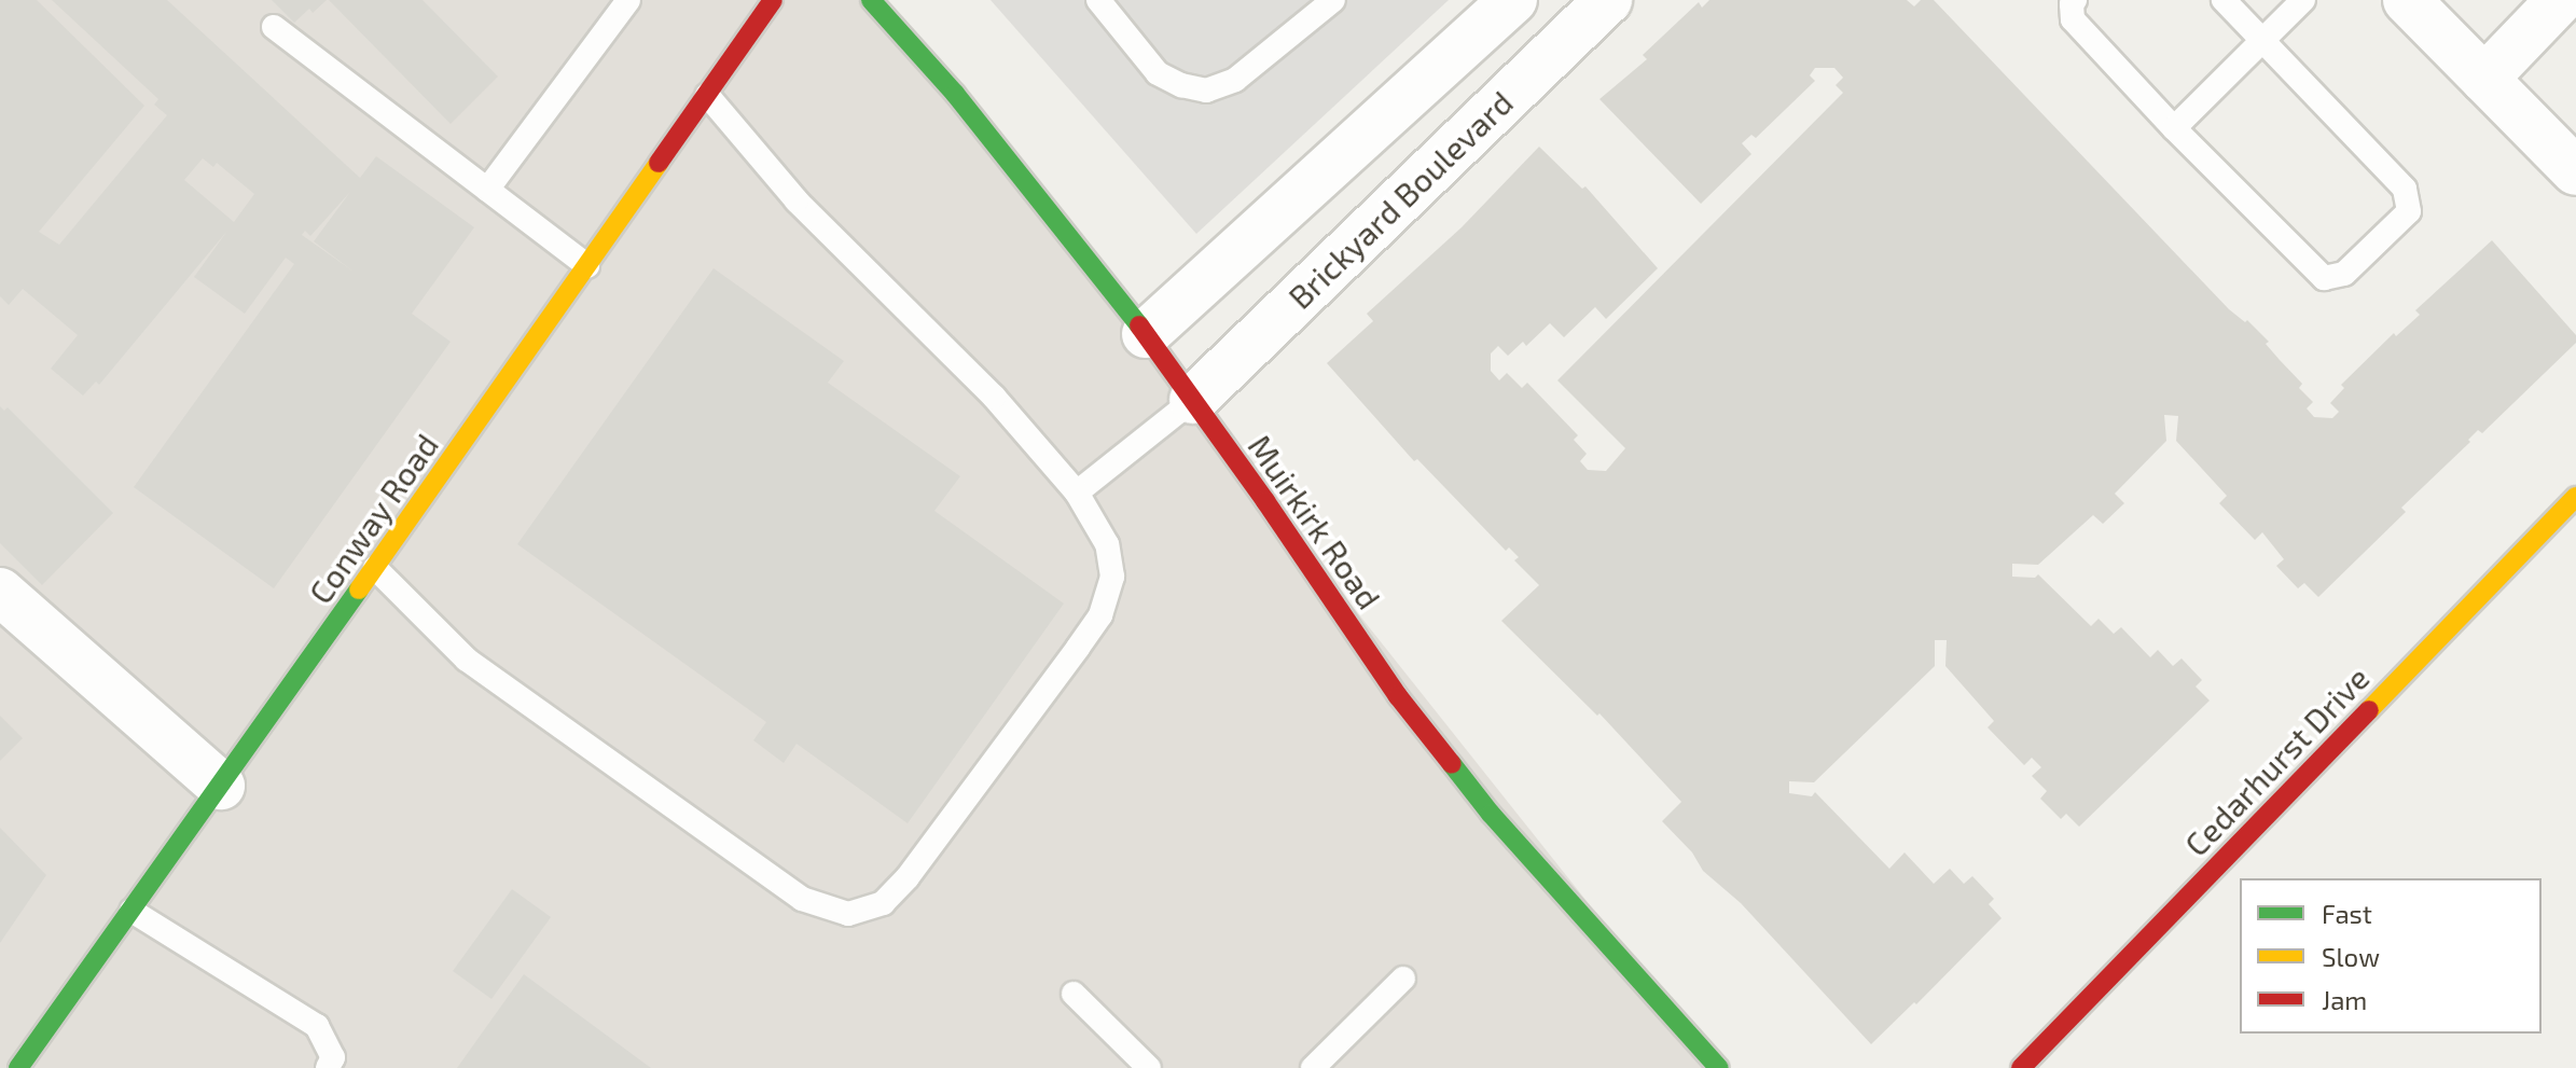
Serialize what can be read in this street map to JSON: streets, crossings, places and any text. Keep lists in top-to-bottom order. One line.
{"streets":{"street":["Brickyard Boulevard","Conway Road","Muirkirk Road","Cedarhurst Drive"]},"crossings":[["Brickyard Boulevard","Muirkirk Road"]],"legend":["Fast","Slow","Jam"]}
